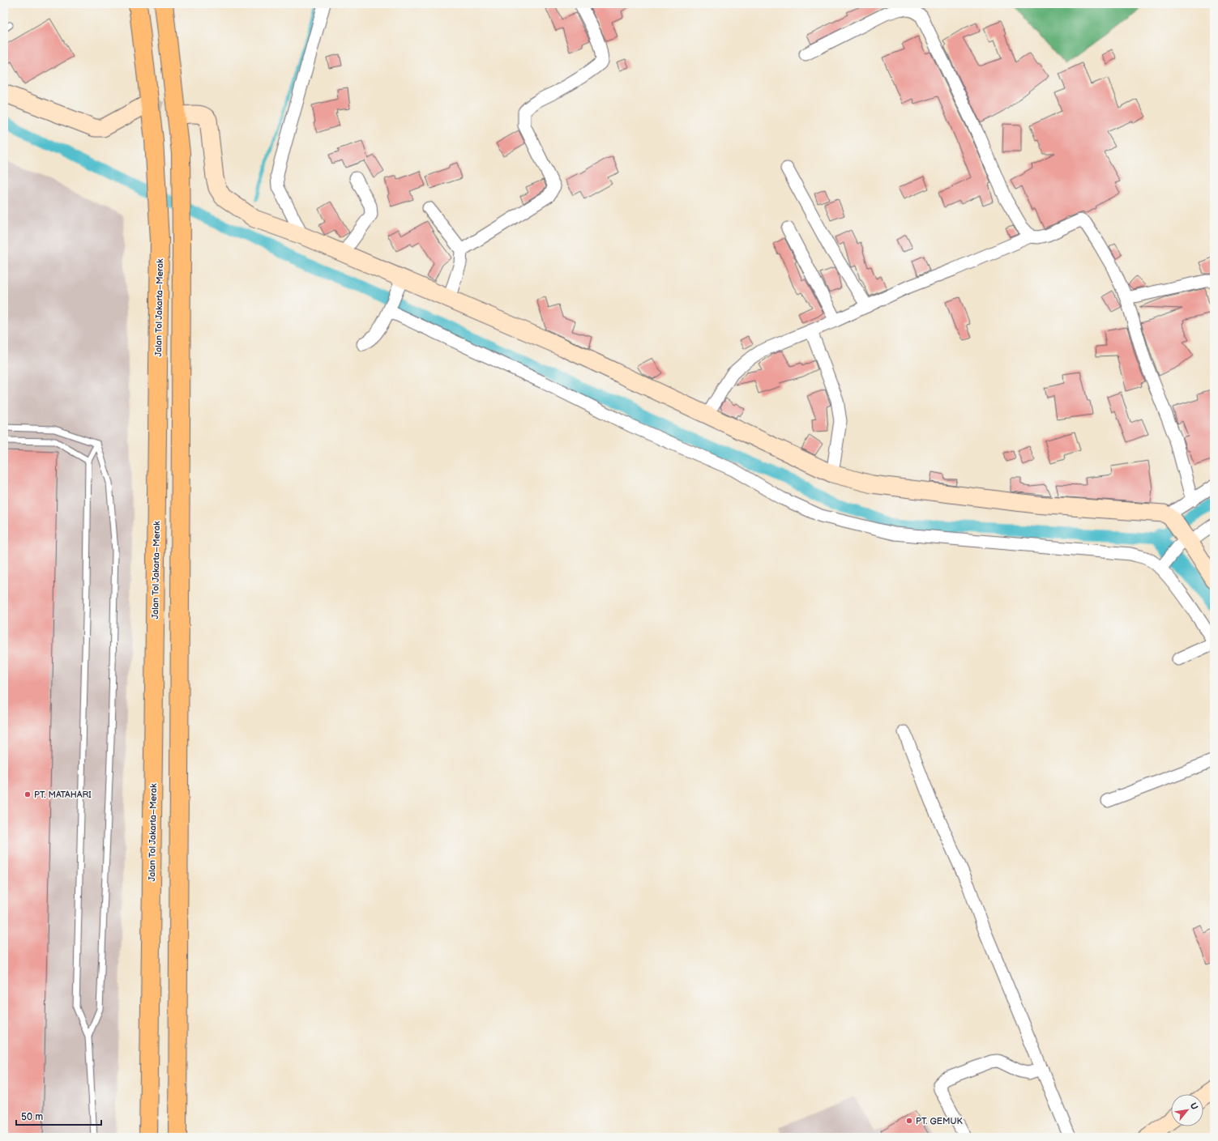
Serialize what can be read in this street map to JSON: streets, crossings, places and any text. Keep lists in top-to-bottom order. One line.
{"streets":{"highway":["Jalan Tol Jakarta–Merak"]},"places":["PT. MATAHARI","PT. GEMUK"],"scale_bar":"50 m","north":"top right"}
